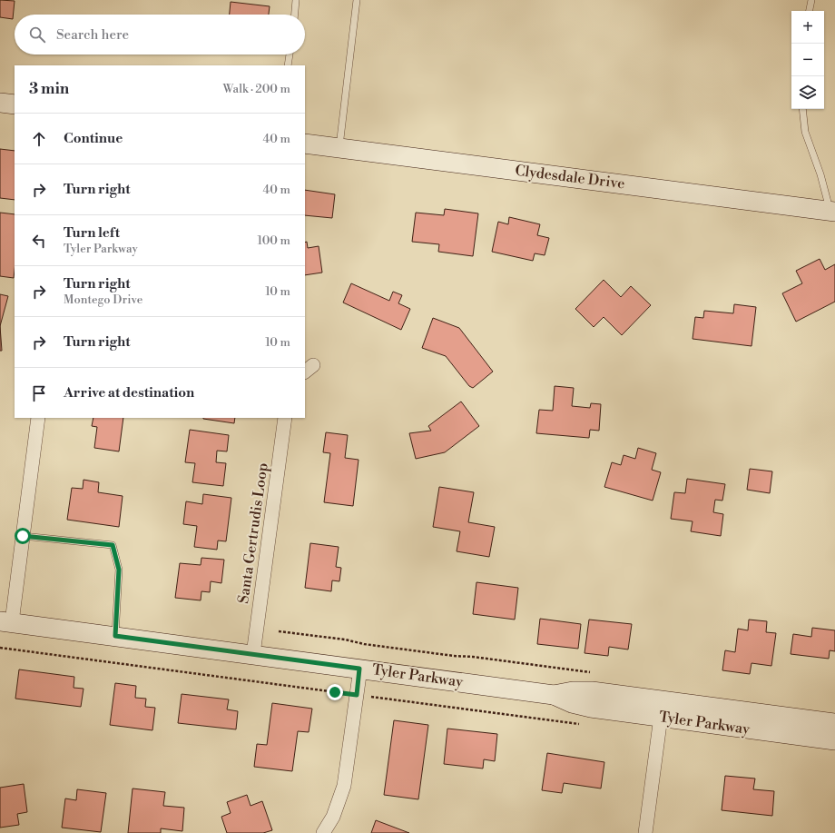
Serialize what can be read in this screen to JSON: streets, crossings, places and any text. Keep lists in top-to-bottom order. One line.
{"streets":{"street":["Clydesdale Drive","Santa Gertrudis Loop","Tyler Parkway"]},"crossings":[["Santa Gertrudis Loop","Tyler Parkway"]],"page":{"map_buttons":["+","−"],"search":"Search here","heading":["3 min","Walk · 200 m"],"list":[["Continue","40 m"],["Turn right","40 m"],["Turn left","Tyler Parkway","100 m"],["Turn right","Montego Drive","10 m"],["Turn right","10 m"],"Arrive at destination"]}}
